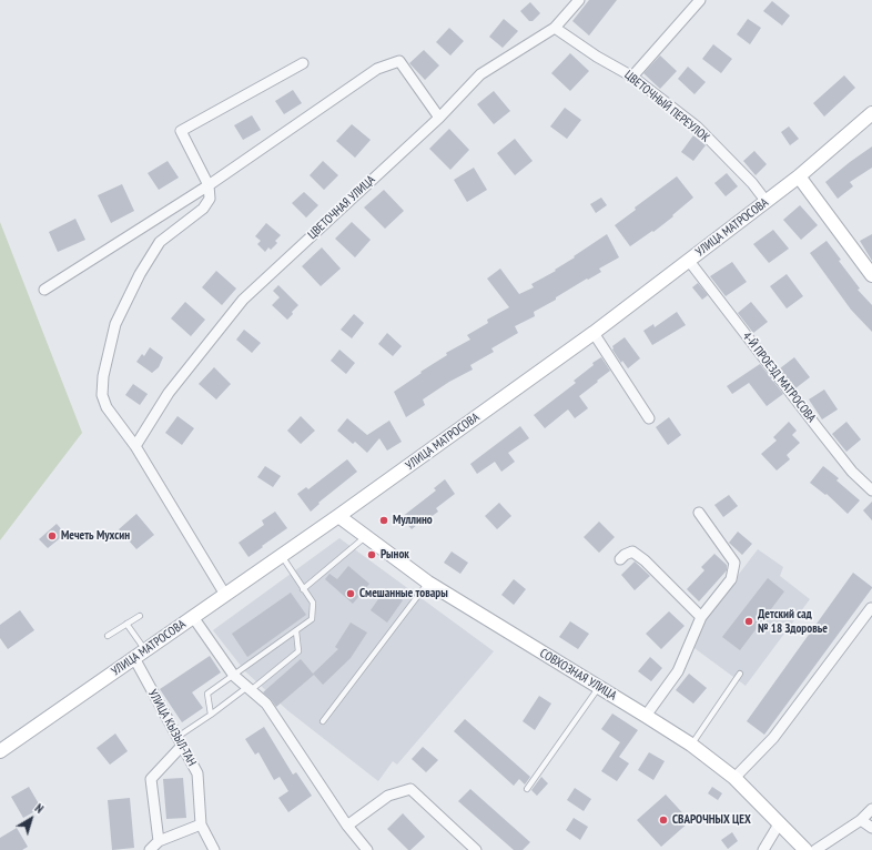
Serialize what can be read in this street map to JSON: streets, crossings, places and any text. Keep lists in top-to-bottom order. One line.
{"streets":{"main road":["УЛИЦА МАТРОСОВА","СОВХОЗНАЯ УЛИЦА"],"street":["ЦВЕТОЧНЫЙ ПЕРЕУЛОК","ЦВЕТОЧНАЯ УЛИЦА","4-Й ПРОЕЗД МАТРОСОВА","УЛИЦА КЫЗЫЛ-ТАН"]},"crossings":[["ЦВЕТОЧНЫЙ ПЕРЕУЛОК","ЦВЕТОЧНАЯ УЛИЦА"],["ЦВЕТОЧНЫЙ ПЕРЕУЛОК","УЛИЦА МАТРОСОВА"],["УЛИЦА МАТРОСОВА","4-Й ПРОЕЗД МАТРОСОВА"],["УЛИЦА МАТРОСОВА","СОВХОЗНАЯ УЛИЦА"],["УЛИЦА МАТРОСОВА","УЛИЦА КЫЗЫЛ-ТАН"]],"places":["Муллино","Мечеть Мухсин","Рынок","Смешанные товары","Детский сад № 18 Здоровье","СВАРОЧНЫХ ЦЕХ"],"north":"top right"}
